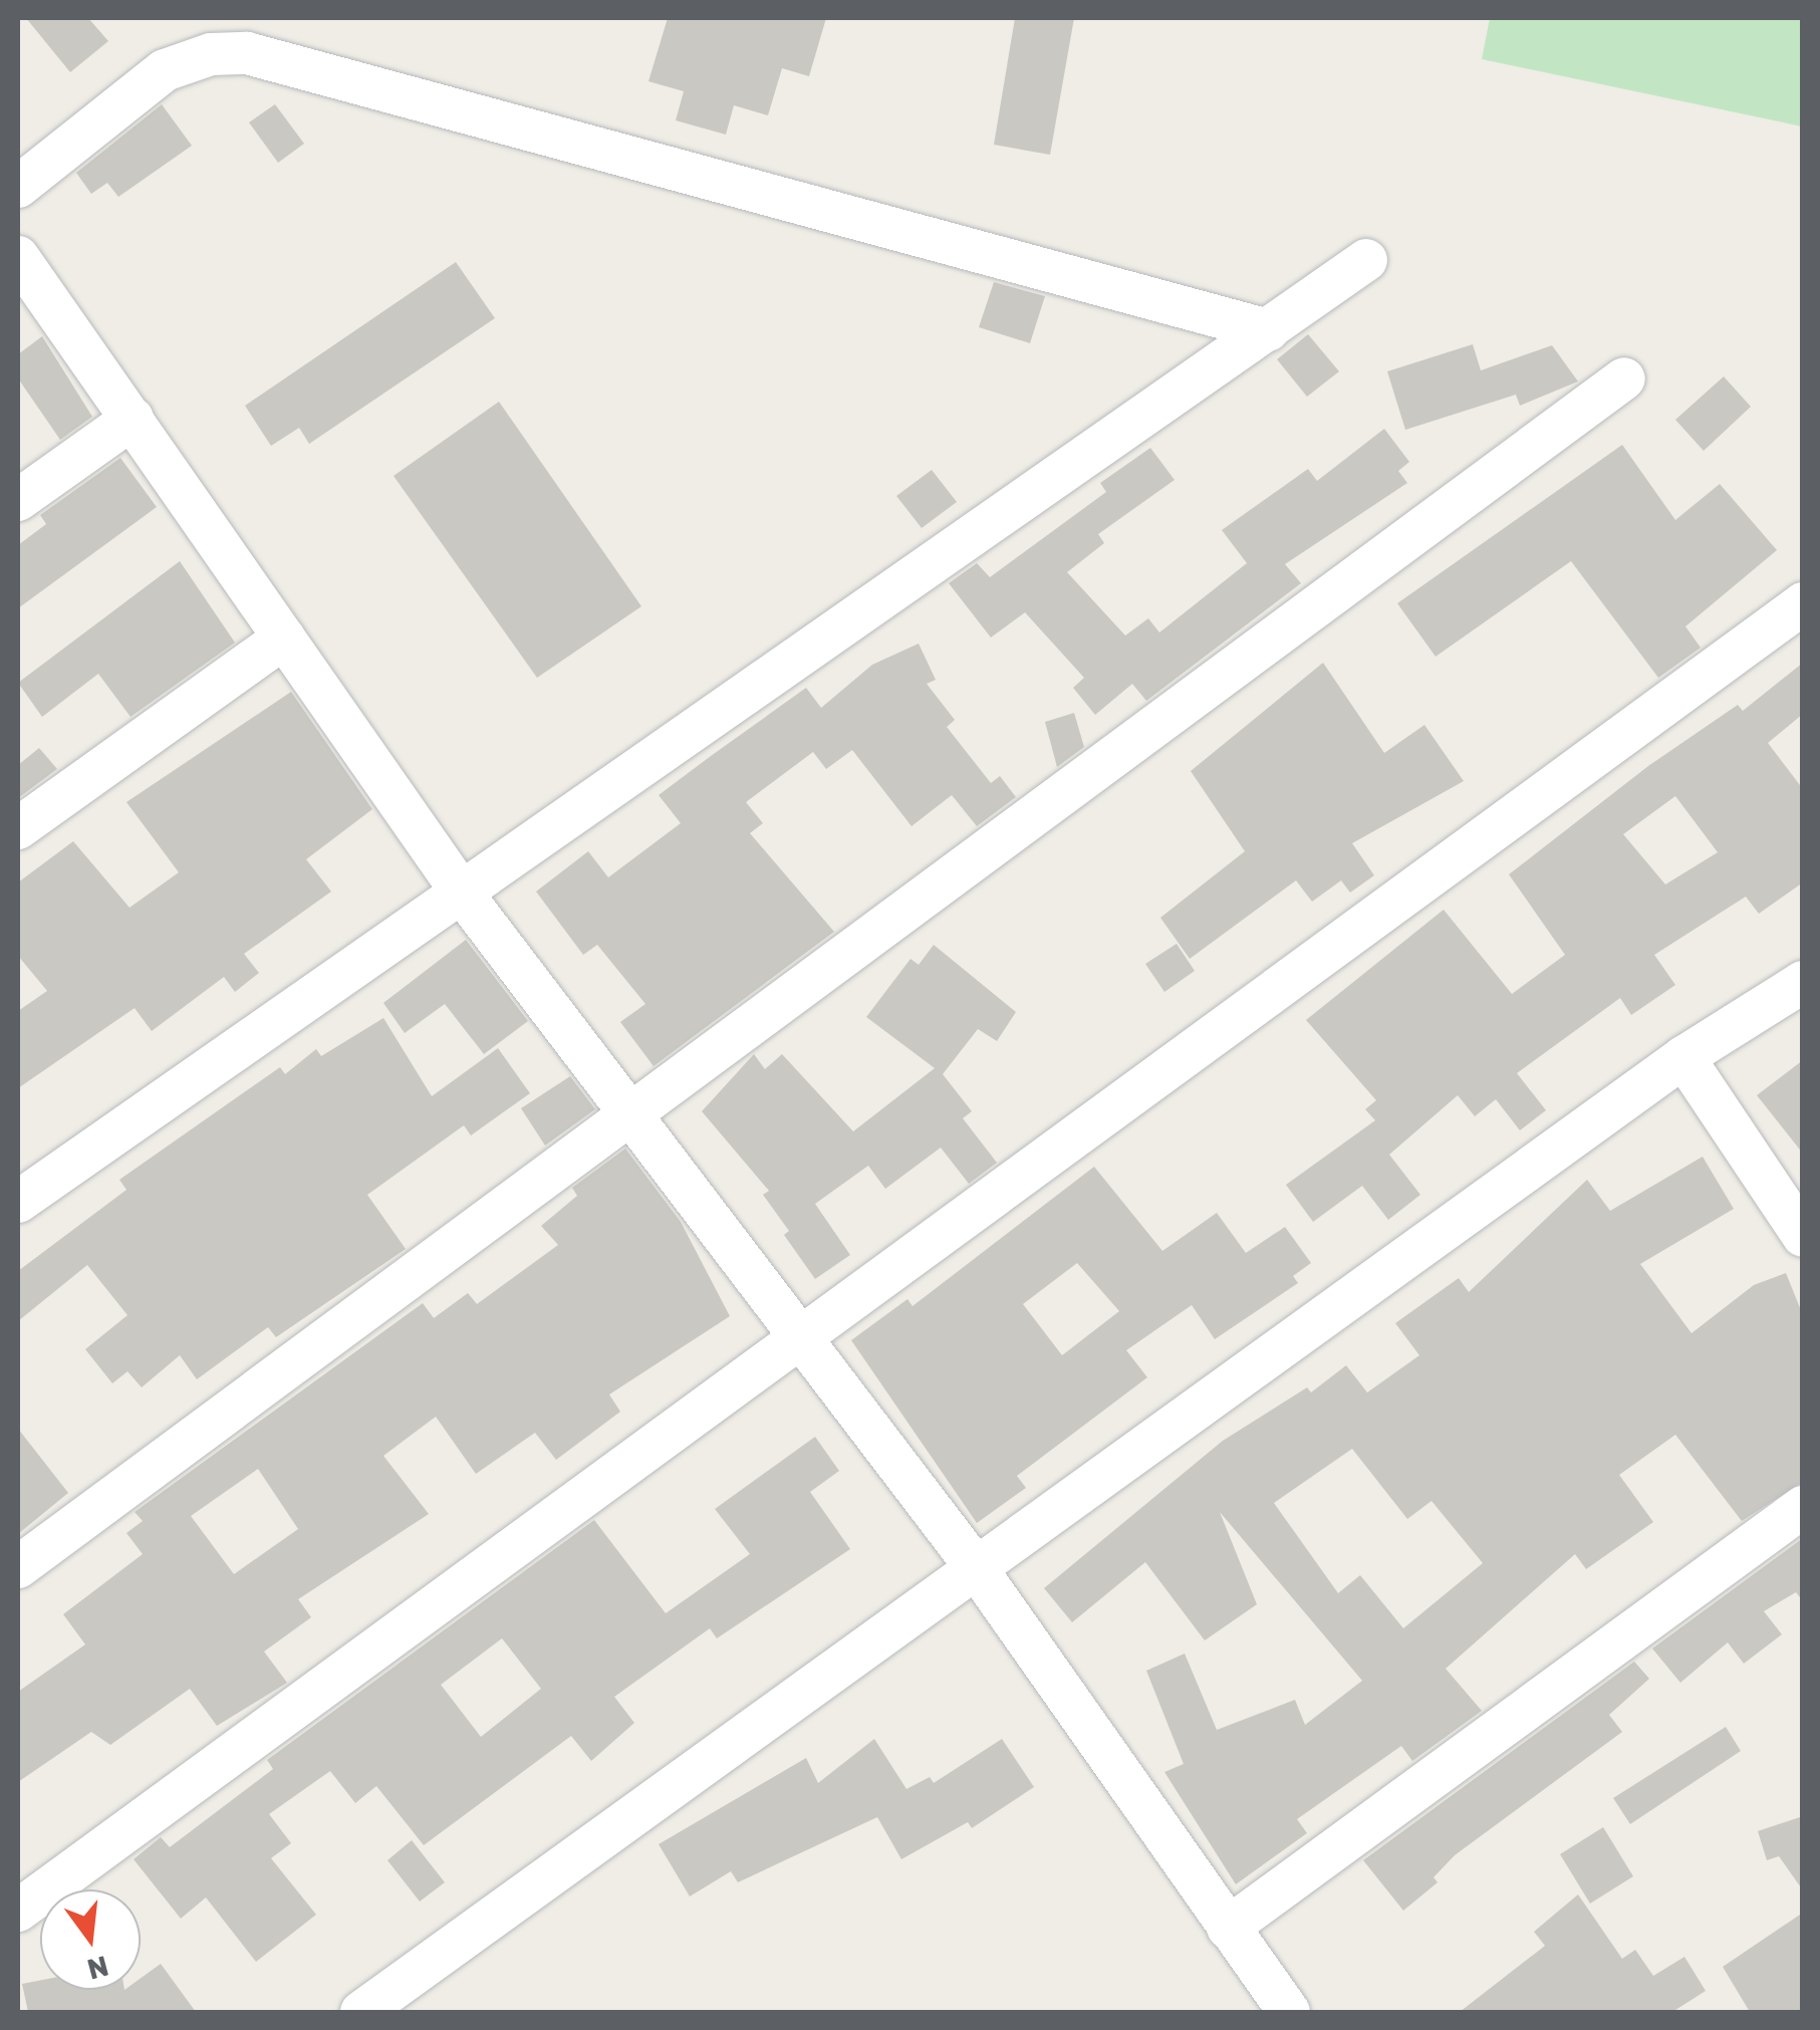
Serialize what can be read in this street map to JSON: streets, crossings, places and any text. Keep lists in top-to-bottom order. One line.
{"north":"bottom"}
